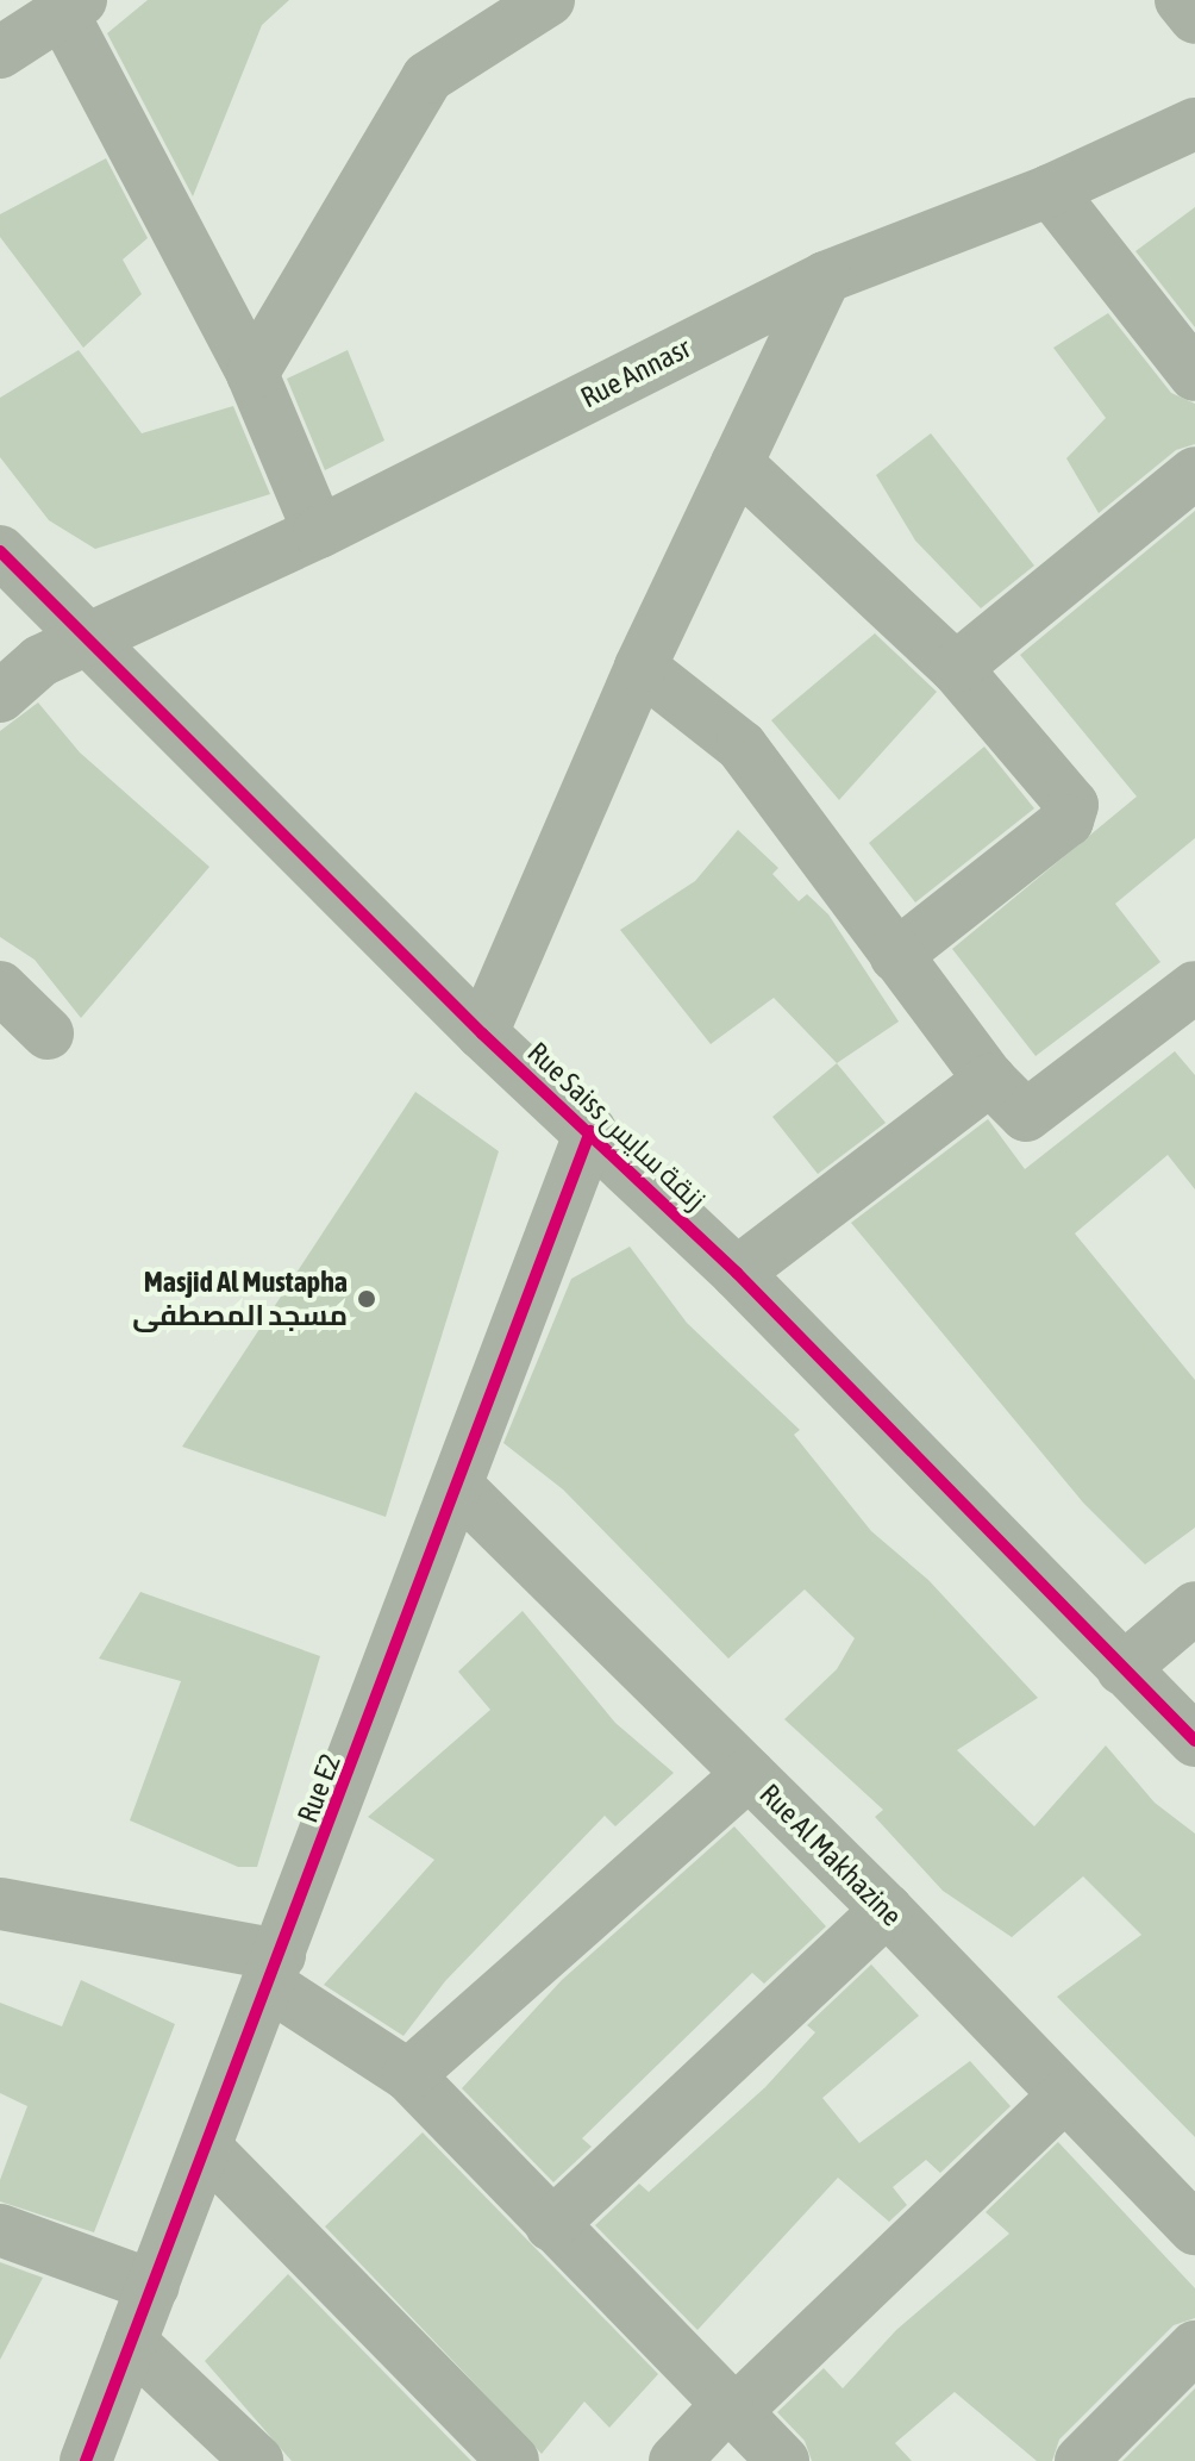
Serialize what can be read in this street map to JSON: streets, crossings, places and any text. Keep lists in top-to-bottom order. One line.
{"streets":{"street":["Rue Annasr","Rue Saiss زنقة سايس","Rue E2","Rue Al Makhazine"]},"crossings":[["Rue Annasr","Rue Saiss زنقة سايس"],["Rue Saiss زنقة سايس","Rue E2"],["Rue E2","Rue Al Makhazine"]],"places":["Masjid Al Mustapha مسجد المصطفى"]}
